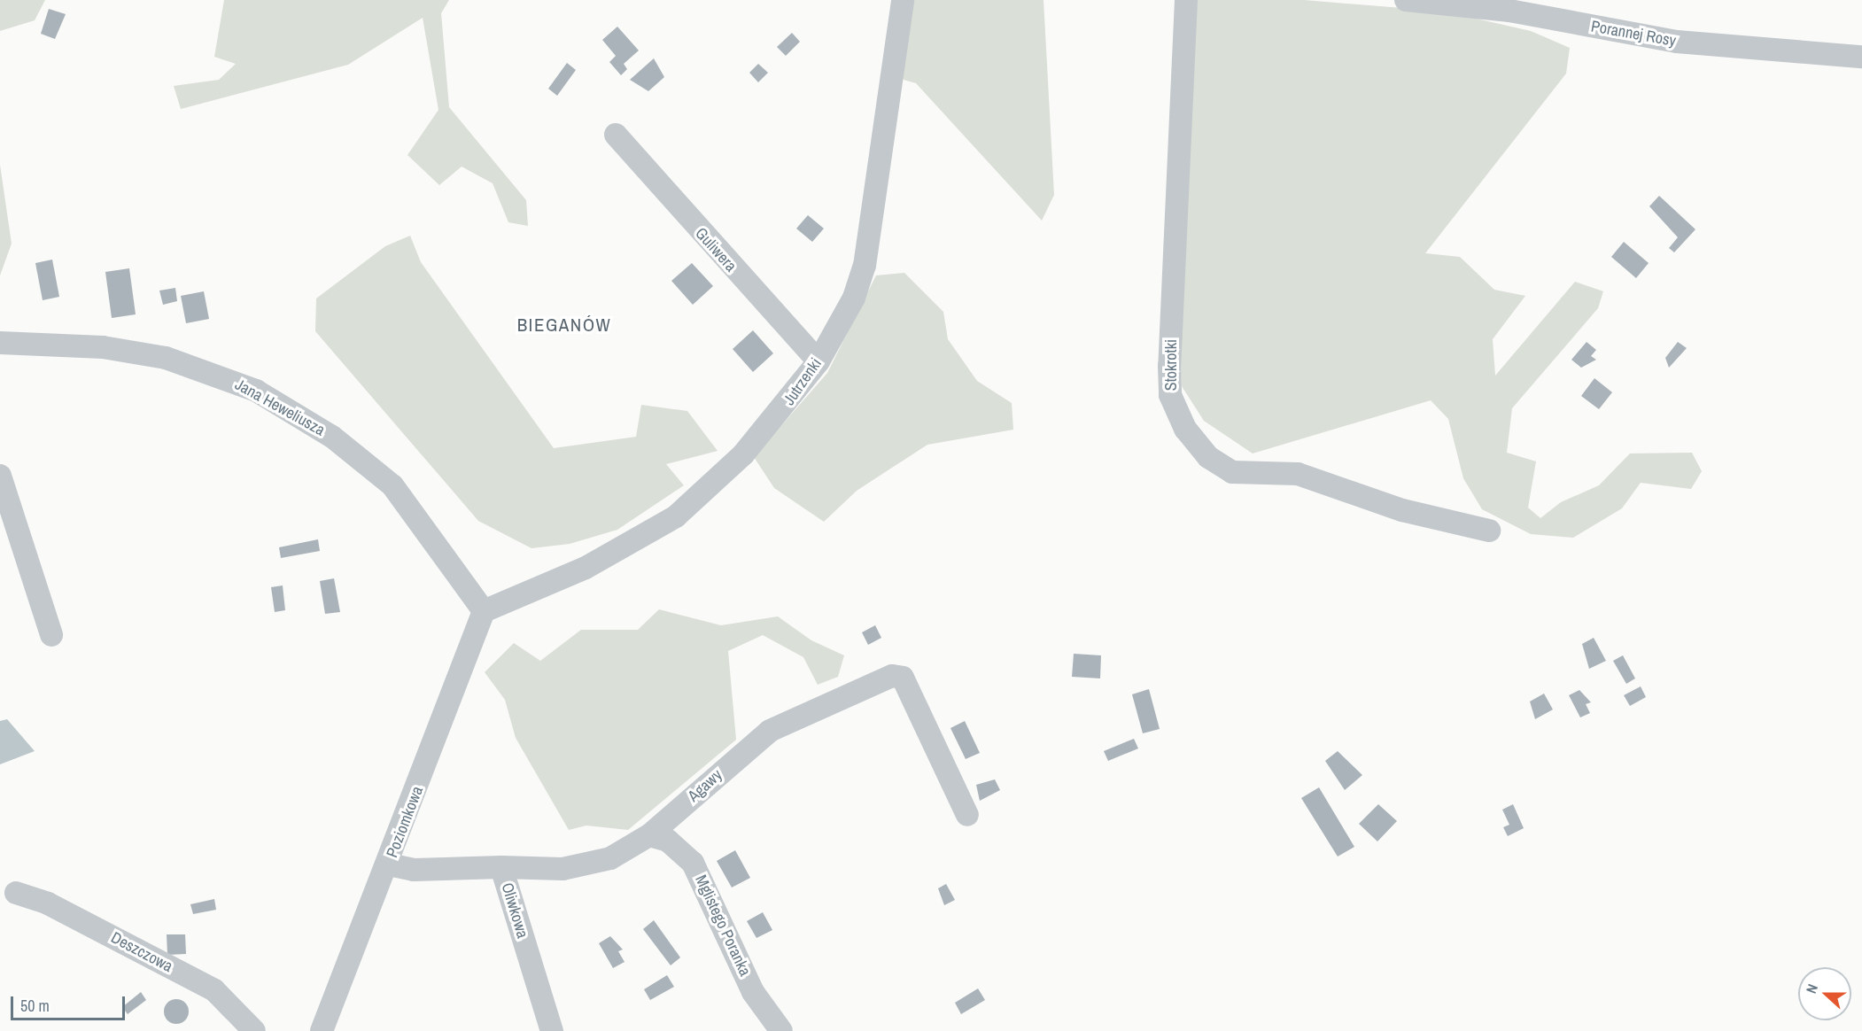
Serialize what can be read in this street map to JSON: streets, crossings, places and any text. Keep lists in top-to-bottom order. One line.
{"streets":{"street":["Porannej Rosy","Guliwera","Stokrotki","Jutrzenki","Jana Heweliusza","Agawy","Poziomkowa","Oliwkowa","Mglistego Poranka","Deszczowa"]},"crossings":[["Guliwera","Jutrzenki"],["Jutrzenki","Jana Heweliusza"],["Jutrzenki","Poziomkowa"],["Jana Heweliusza","Poziomkowa"],["Agawy","Oliwkowa"],["Agawy","Mglistego Poranka"],["Poziomkowa","Oliwkowa"]],"districts":["BIEGANÓW"],"scale_bar":"50 m","north":"left"}
